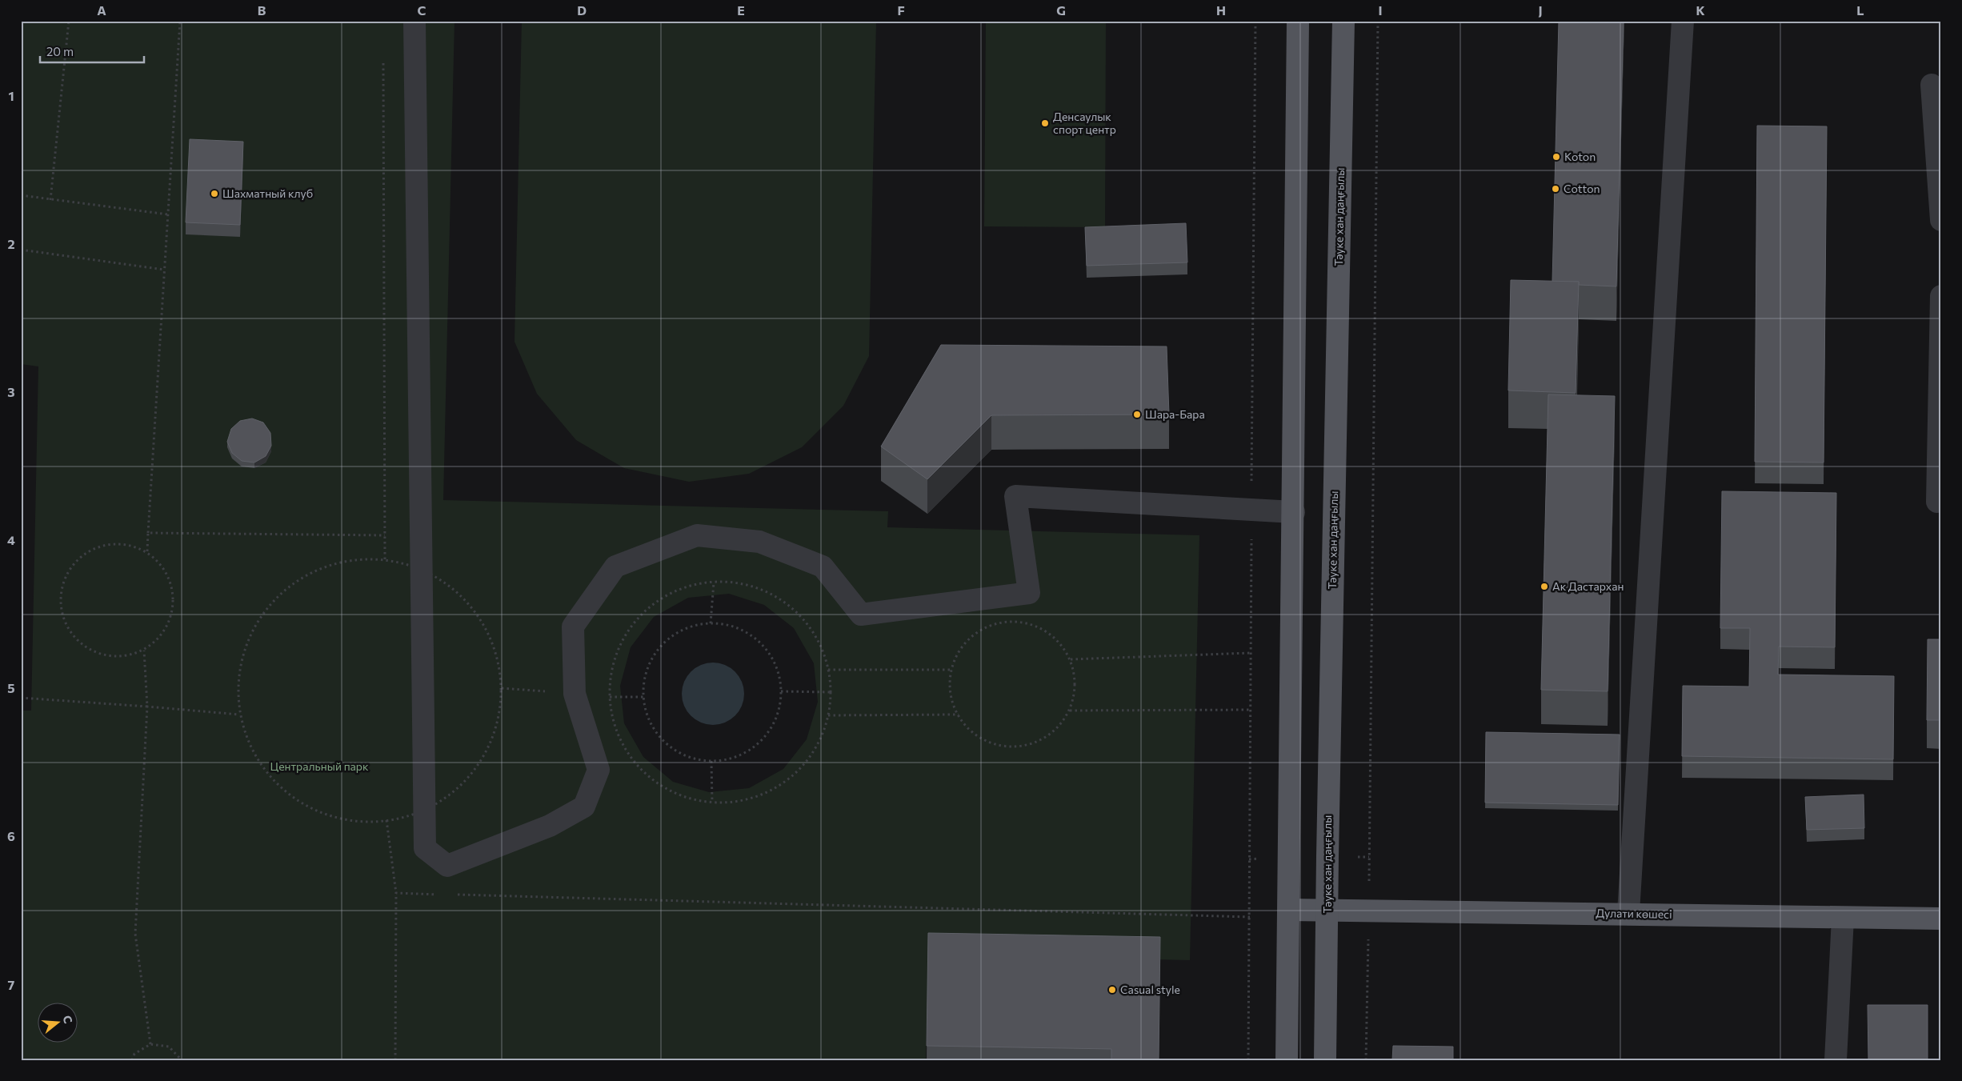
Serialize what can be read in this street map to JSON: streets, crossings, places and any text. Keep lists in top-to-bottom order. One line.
{"streets":{"main road":["Тәуке хан даңғылы","Дулати көшесі"]},"crossings":[["Тәуке хан даңғылы","Дулати көшесі"]],"parks":["Центральный парк"],"places":["Денсаулык спорт центр","Koton","Cotton","Шахматный клуб","Шара-Бара","Ак Дастархан","Casual style"],"scale_bar":"20 m","north":"right","grid":{"columns":["A","B","C","D","E","F","G","H","I","J","K","L"],"rows":["1","2","3","4","5","6","7"]}}
